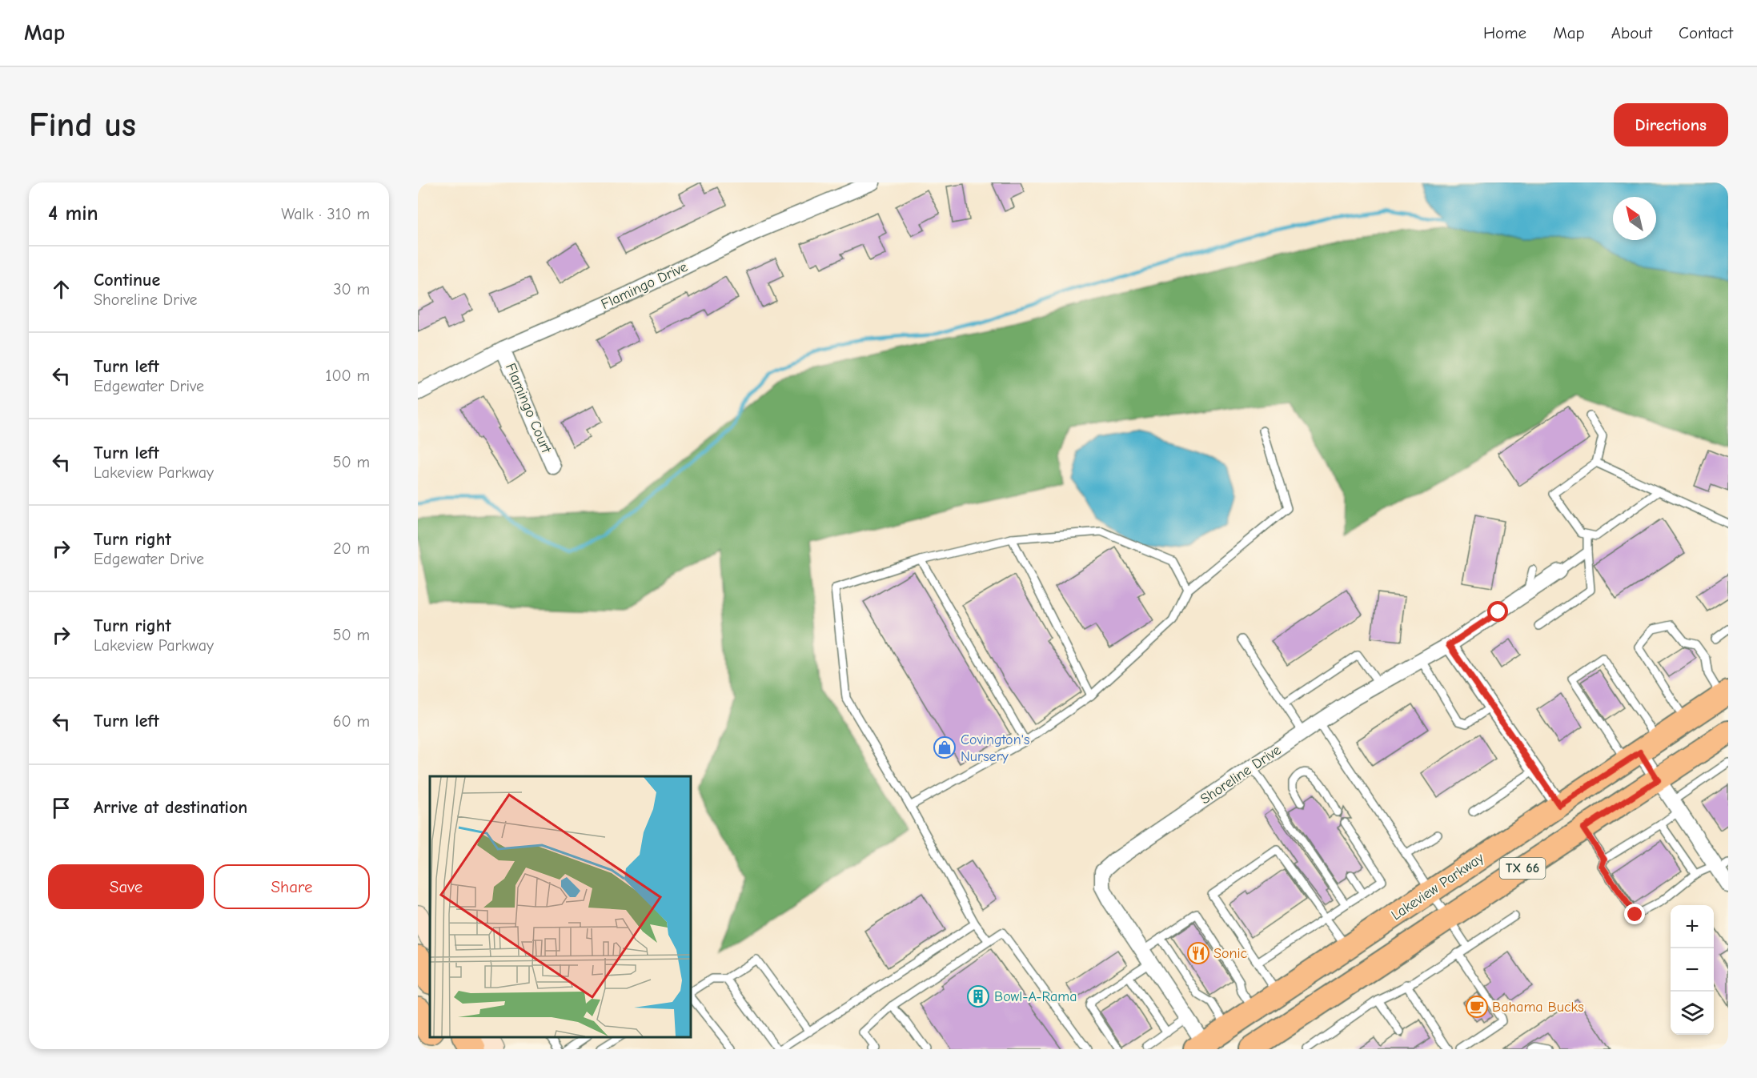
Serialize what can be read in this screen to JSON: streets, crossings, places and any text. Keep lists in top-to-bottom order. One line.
{"streets":{"main road":["TX 66","Lakeview Parkway"],"street":["Flamingo Drive","Flamingo Court","Shoreline Drive"]},"crossings":[["Flamingo Drive","Flamingo Court"],["Shoreline Drive","Lakeview Parkway"]],"places":{"shop":["Covington's Nursery"],"restaurant":["Sonic"],"building":["Bowl-A-Rama"],"cafe":["Bahama Bucks"]},"north":"top left","page":{"header":"Map","nav":["Home","Map","About","Contact"],"buttons":["Directions",["Save","Share"]],"title":"Find us","heading":["4 min","Walk · 310 m"],"list":[["Continue","Shoreline Drive","30 m"],["Turn left","Edgewater Drive","100 m"],["Turn left","Lakeview Parkway","50 m"],["Turn right","Edgewater Drive","20 m"],["Turn right","Lakeview Parkway","50 m"],["Turn left","60 m"],"Arrive at destination"],"map_buttons":["+","−"]}}
